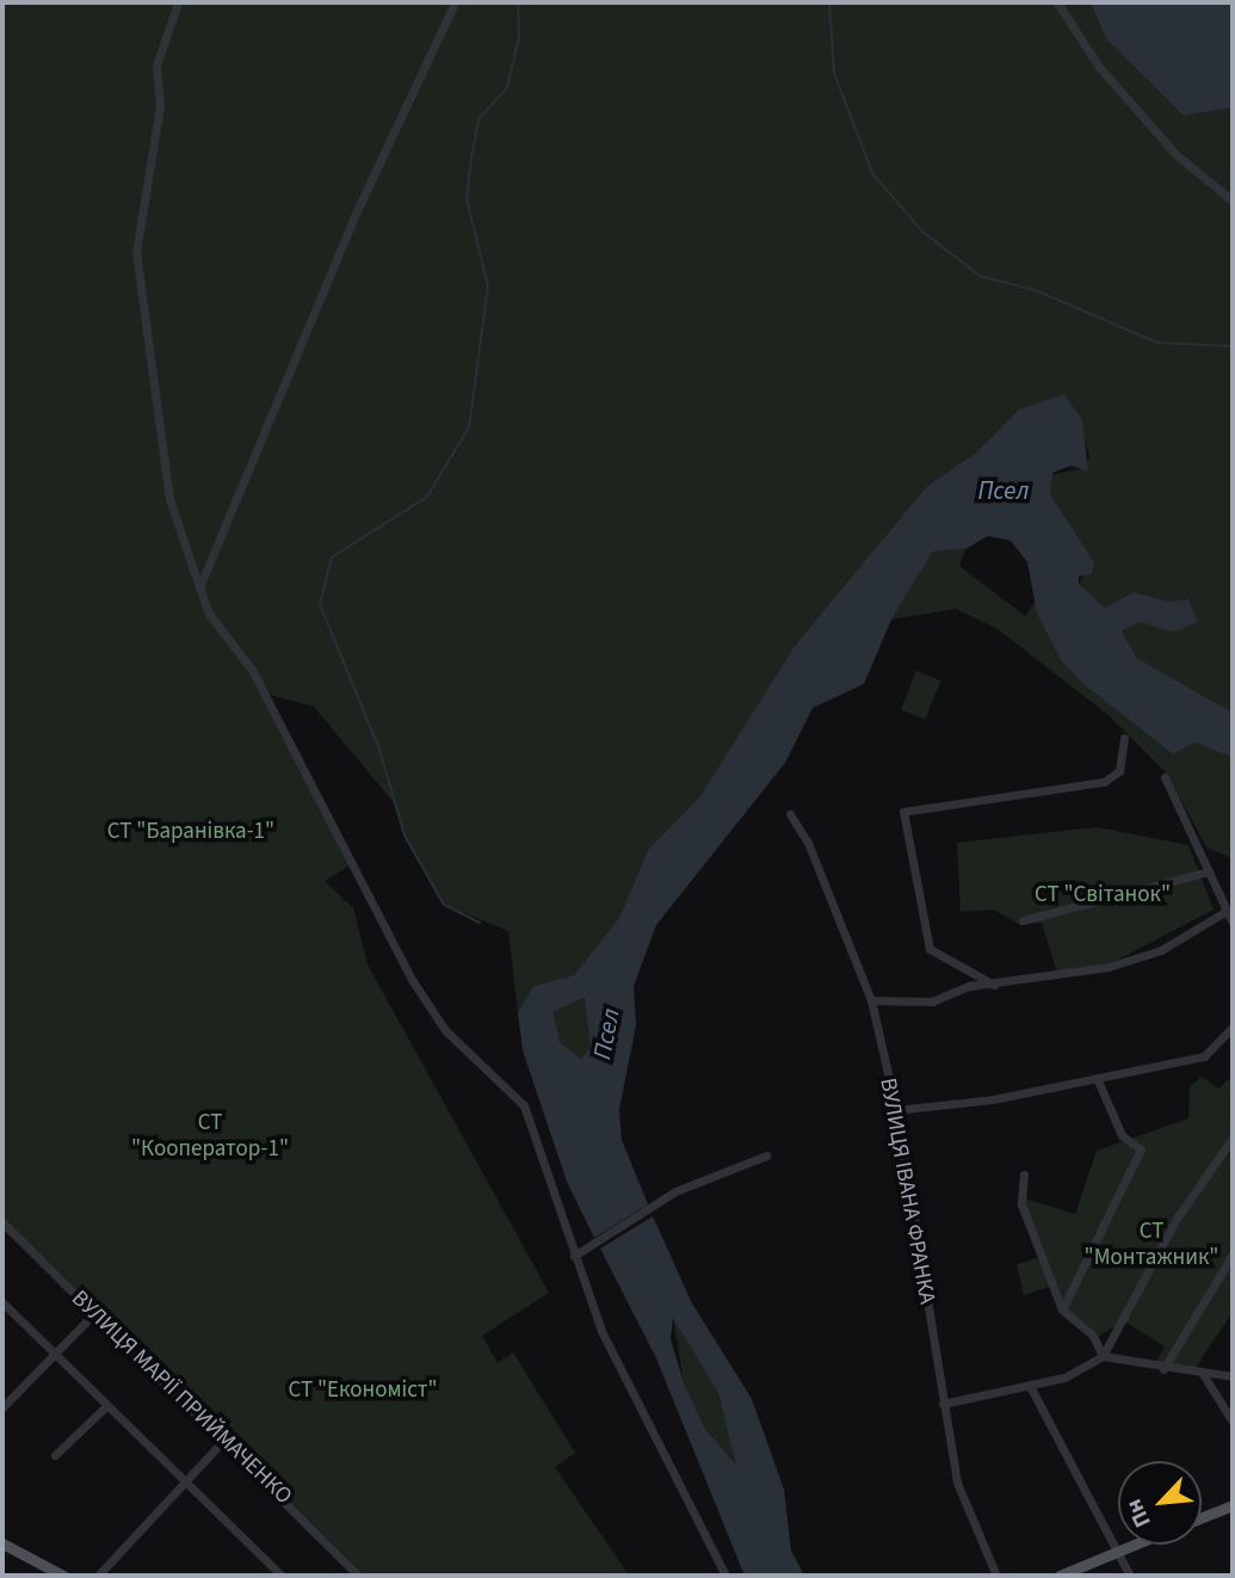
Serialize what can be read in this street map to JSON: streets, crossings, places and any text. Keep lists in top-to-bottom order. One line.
{"streets":{"street":["ВУЛИЦЯ ІВАНА ФРАНКА","ВУЛИЦЯ МАРІЇ ПРИЙМАЧЕНКО"]},"water":["Псел"],"parks":["СТ \"Баранівка-1\"","СТ \"Світанок\"","СТ \"Кооператор-1\"","СТ \"Монтажник\"","СТ \"Економіст\""],"north":"bottom left"}
